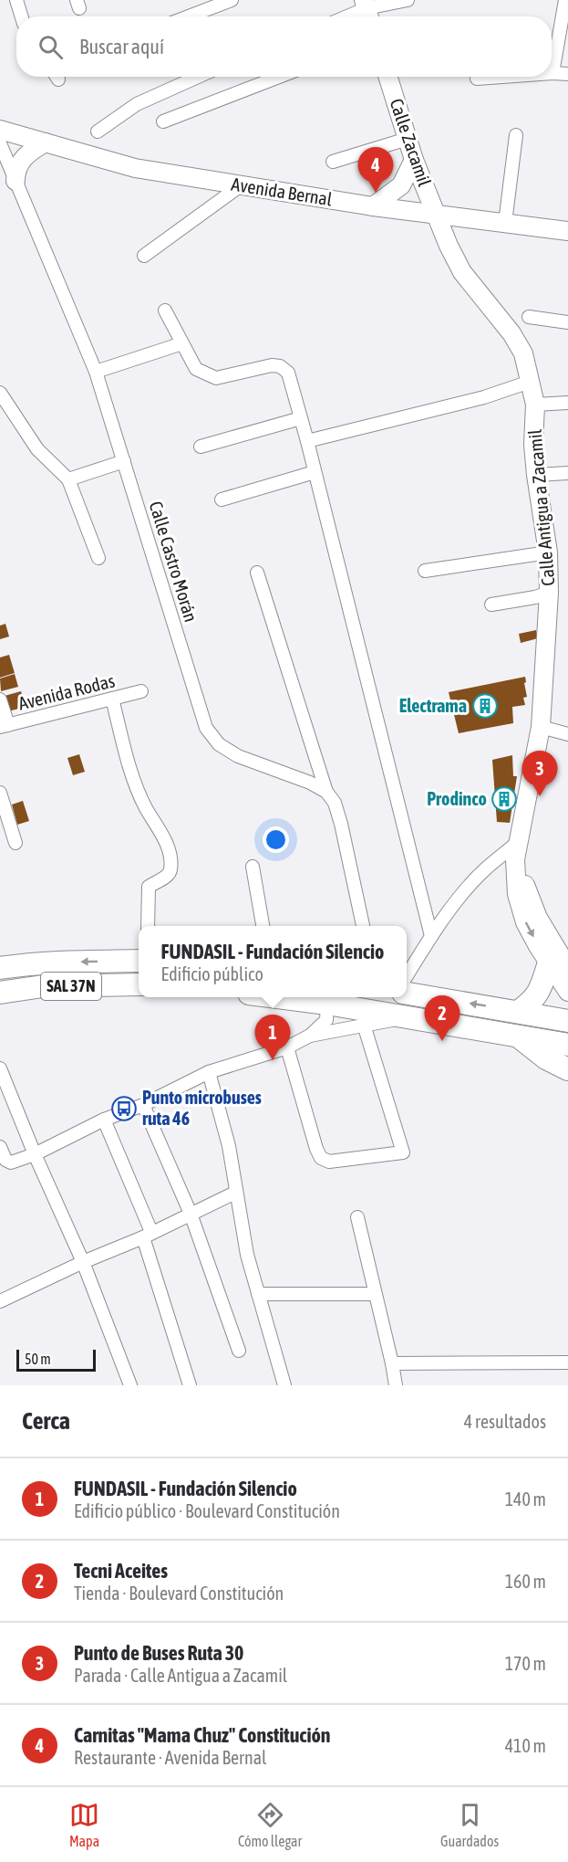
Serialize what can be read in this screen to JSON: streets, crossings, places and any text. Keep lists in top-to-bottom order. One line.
{"streets":{"highway":["SAL 37N"],"street":["Calle Zacamil","Avenida Bernal","Calle Antigua a Zacamil","Calle Castro Morán","Avenida Rodas"]},"crossings":[["Calle Zacamil","Avenida Bernal"],["Calle Zacamil","Calle Antigua a Zacamil"],["Avenida Bernal","Calle Antigua a Zacamil"]],"places":{"building":["Electrama","Prodinco"],"bus stop":["Punto microbuses ruta 46"]},"scale_bar":"50 m","page":{"search":"Buscar aquí","pins":["4","3","2","1"],"popup":["FUNDASIL - Fundación Silencio","Edificio público"],"scale":"50 m","heading":["Cerca","4 resultados"],"list":[{"mark":"1","name":"FUNDASIL - Fundación Silencio","note":"Edificio público · Boulevard Constitución","value":"140 m"},{"mark":"2","name":"Tecni Aceites","note":"Tienda · Boulevard Constitución","value":"160 m"},{"mark":"3","name":"Punto de Buses Ruta 30","note":"Parada · Calle Antigua a Zacamil","value":"170 m"},{"mark":"4","name":"Carnitas \"Mama Chuz\" Constitución","note":"Restaurante · Avenida Bernal","value":"410 m"}],"nav":["Mapa","Cómo llegar","Guardados"]}}
